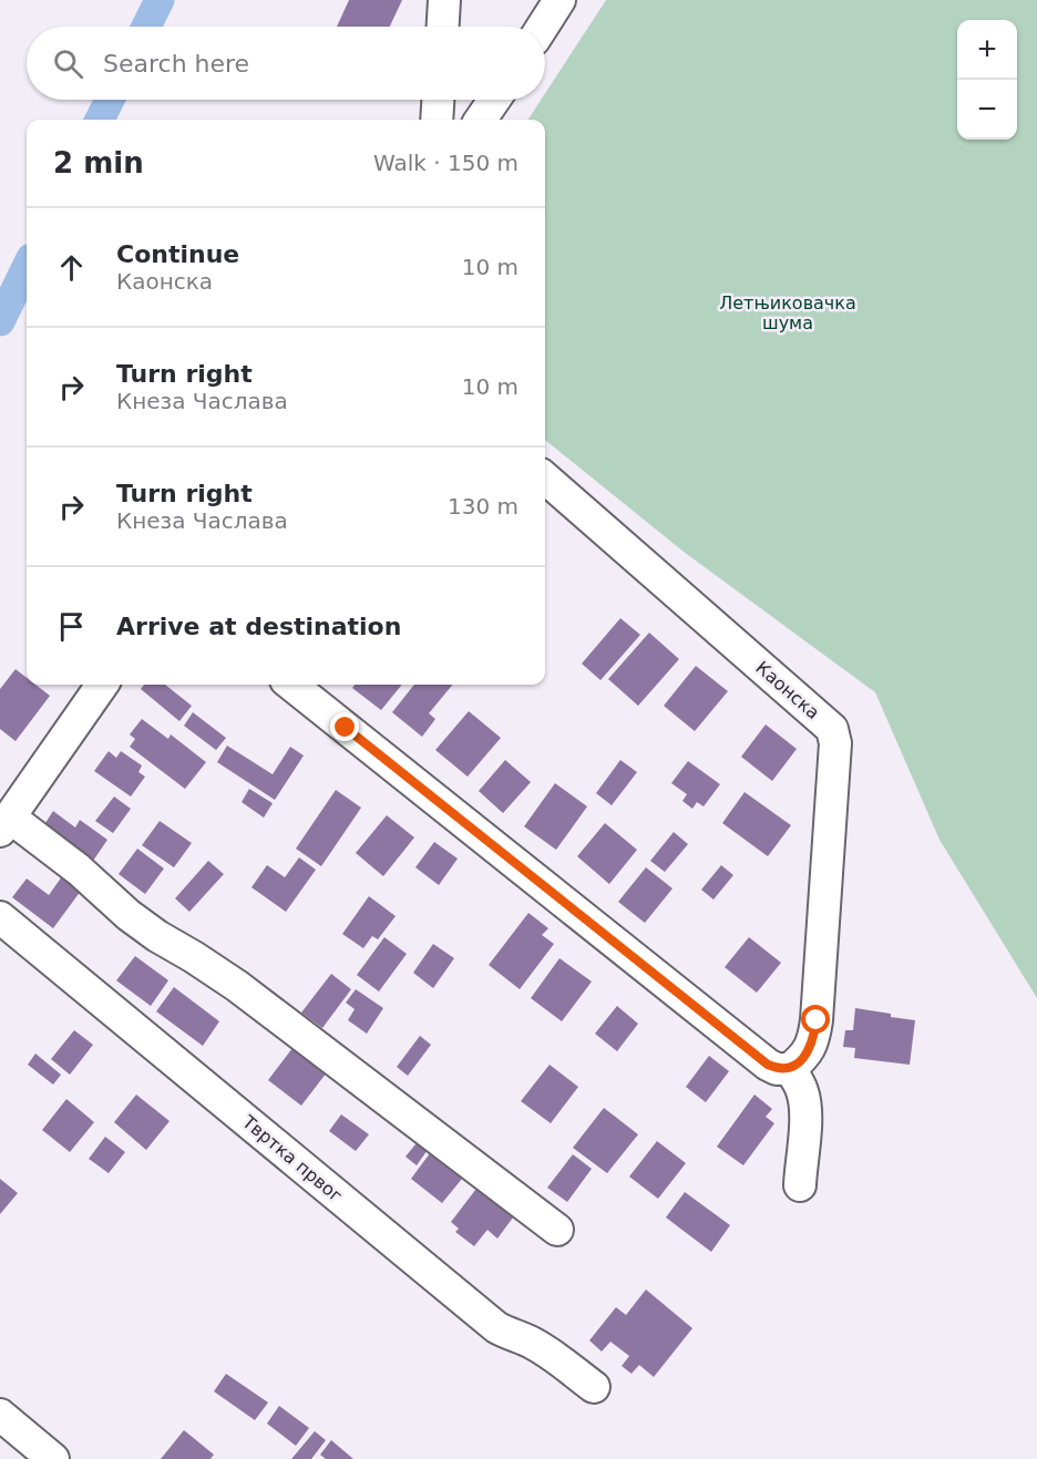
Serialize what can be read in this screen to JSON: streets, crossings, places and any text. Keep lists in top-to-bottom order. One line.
{"streets":{"street":["Каонска","Твртка првог"]},"parks":["Летњиковачка шума"],"page":{"map_buttons":["+","−"],"search":"Search here","heading":["2 min","Walk · 150 m"],"list":[["Continue","Каонска","10 m"],["Turn right","Кнеза Часлава","10 m"],["Turn right","Кнеза Часлава","130 m"],"Arrive at destination"]}}
